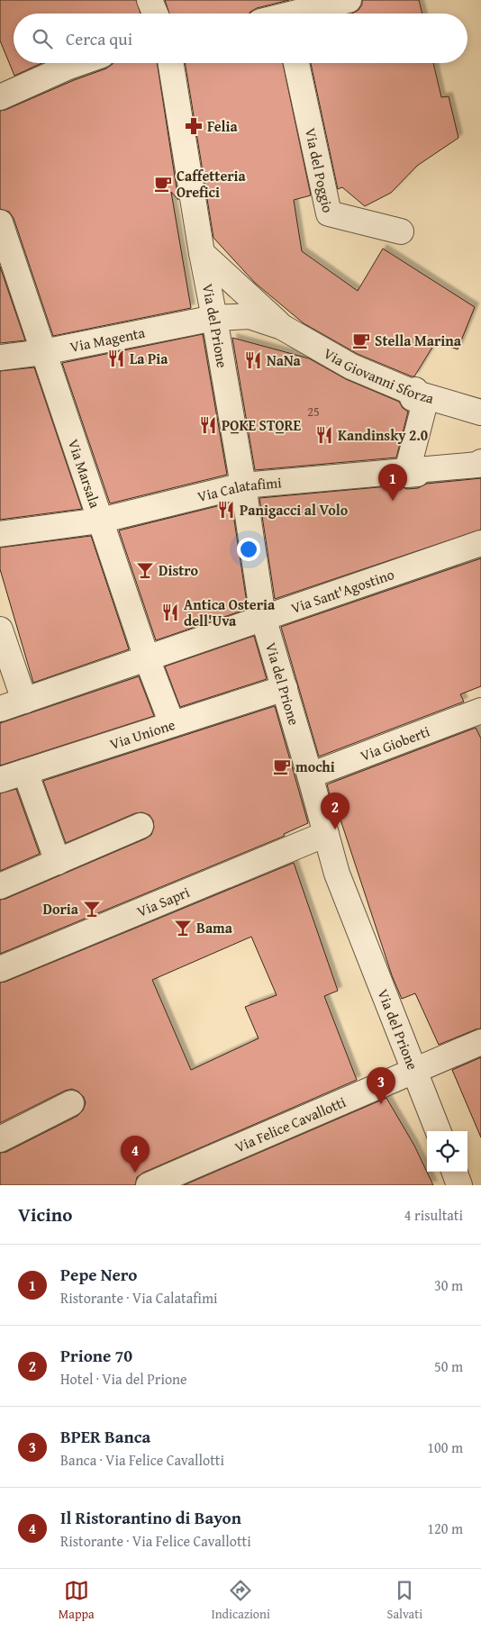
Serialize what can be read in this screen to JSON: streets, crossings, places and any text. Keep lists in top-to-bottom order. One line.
{"streets":{"street":["Via del Poggio","Via del Prione","Via Magenta","Via Giovanni Sforza","Via Marsala","Via Calatafimi","Via Sant'Agostino","Via Unione","Via Gioberti","Via Sapri","Via Felice Cavallotti"]},"crossings":[["Via del Prione","Via Magenta"],["Via del Prione","Via Giovanni Sforza"],["Via del Prione","Via Calatafimi"],["Via del Prione","Via Sant'Agostino"],["Via del Prione","Via Unione"],["Via del Prione","Via Gioberti"],["Via del Prione","Via Sapri"],["Via del Prione","Via Felice Cavallotti"],["Via Magenta","Via Giovanni Sforza"],["Via Magenta","Via Marsala"],["Via Marsala","Via Calatafimi"],["Via Marsala","Via Sant'Agostino"],["Via Marsala","Via Unione"]],"places":{"pharmacy":["Felia"],"cafe":["Caffetteria Orefici","Stella Marina","mochi"],"restaurant":["La Pia","NaNa","PO̲KE STO̲RE","Kandinsky 2.0","Panigacci al Volo","Antica Osteria dell'Uva"],"bar":["Distro","Doria","Bama"]},"house_numbers":["25"],"page":{"search":"Cerca qui","pins":["1","2","3","4"],"heading":["Vicino","4 risultati"],"list":[{"mark":"1","name":"Pepe Nero","note":"Ristorante · Via Calatafimi","value":"30 m"},{"mark":"2","name":"Prione 70","note":"Hotel · Via del Prione","value":"50 m"},{"mark":"3","name":"BPER Banca","note":"Banca · Via Felice Cavallotti","value":"100 m"},{"mark":"4","name":"Il Ristorantino di Bayon","note":"Ristorante · Via Felice Cavallotti","value":"120 m"}],"nav":["Mappa","Indicazioni","Salvati"]}}
